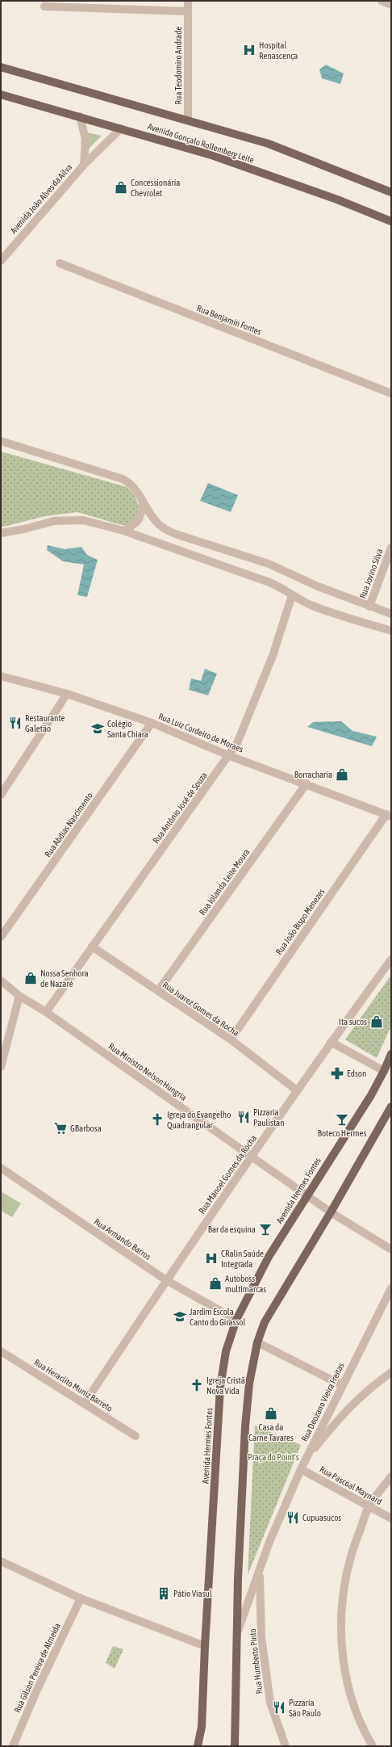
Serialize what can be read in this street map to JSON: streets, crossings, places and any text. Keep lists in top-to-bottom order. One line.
{"streets":{"main road":["Avenida Gonçalo Rollemberg Leite","Avenida Hermes Fontes"],"street":["Rua Teodomiro Andrade","Avenida João Alves da Ailva","Rua Benjamin Fontes","Rua Jovino Silva","Rua Luiz Cordeiro de Moraes","Rua Antônio José de Souza","Rua Abdias Nascimento","Rua Iolanda Leite Moura","Rua João Bispo Menezes","Rua Juarez Gomes da Rocha","Rua Ministro Nelson Hungria","Rua Manoel Gomes da Rocha","Rua Armando Barros","Rua Heraclito Muniz Barreto","Rua Deozano Vieira Freitas","Rua Pascoal Maynard","Rua Humberto Pinto","Rua Gilson Pereira de Almeida"]},"crossings":[["Rua Teodomiro Andrade","Avenida Gonçalo Rollemberg Leite"],["Avenida Gonçalo Rollemberg Leite","Avenida João Alves da Ailva"],["Rua Luiz Cordeiro de Moraes","Rua Antônio José de Souza"],["Rua Luiz Cordeiro de Moraes","Rua Abdias Nascimento"],["Rua Luiz Cordeiro de Moraes","Rua Iolanda Leite Moura"],["Rua Luiz Cordeiro de Moraes","Rua João Bispo Menezes"],["Rua Antônio José de Souza","Rua Juarez Gomes da Rocha"],["Rua Antônio José de Souza","Rua Ministro Nelson Hungria"],["Rua Iolanda Leite Moura","Rua Juarez Gomes da Rocha"],["Rua João Bispo Menezes","Rua Juarez Gomes da Rocha"],["Rua Juarez Gomes da Rocha","Rua Manoel Gomes da Rocha"],["Rua Ministro Nelson Hungria","Rua Manoel Gomes da Rocha"],["Rua Ministro Nelson Hungria","Avenida Hermes Fontes"],["Rua Manoel Gomes da Rocha","Rua Armando Barros"],["Rua Manoel Gomes da Rocha","Rua Heraclito Muniz Barreto"],["Avenida Hermes Fontes","Rua Armando Barros"],["Rua Deozano Vieira Freitas","Rua Pascoal Maynard"],["Rua Deozano Vieira Freitas","Rua Humberto Pinto"]],"parks":["Praça do Point's"],"places":{"hospital":["Hospital Renascença","CRalin Saúde Integrada"],"shop":["Concessionária Chevrolet","Borracharia","Nossa Senhora de Nazaré","Ita sucos","Autoboss multimarcas","Casa da Carne Tavares"],"restaurant":["Restaurante Galetão","Pizzaria Paulistan","Cupuasucos","Pizzaria São Paulo"],"school or university":["Colégio Santa Chiara","Jardim Escola Canto do Girassol"],"pharmacy":["Edson"],"church":["Igreja do Evangelho Quadrangular","Igreja Cristã Nova Vida"],"bar":["Boteco Hermes","Bar da esquina"],"supermarket":["GBarbosa"],"building":["Pátio Viasul"]}}
